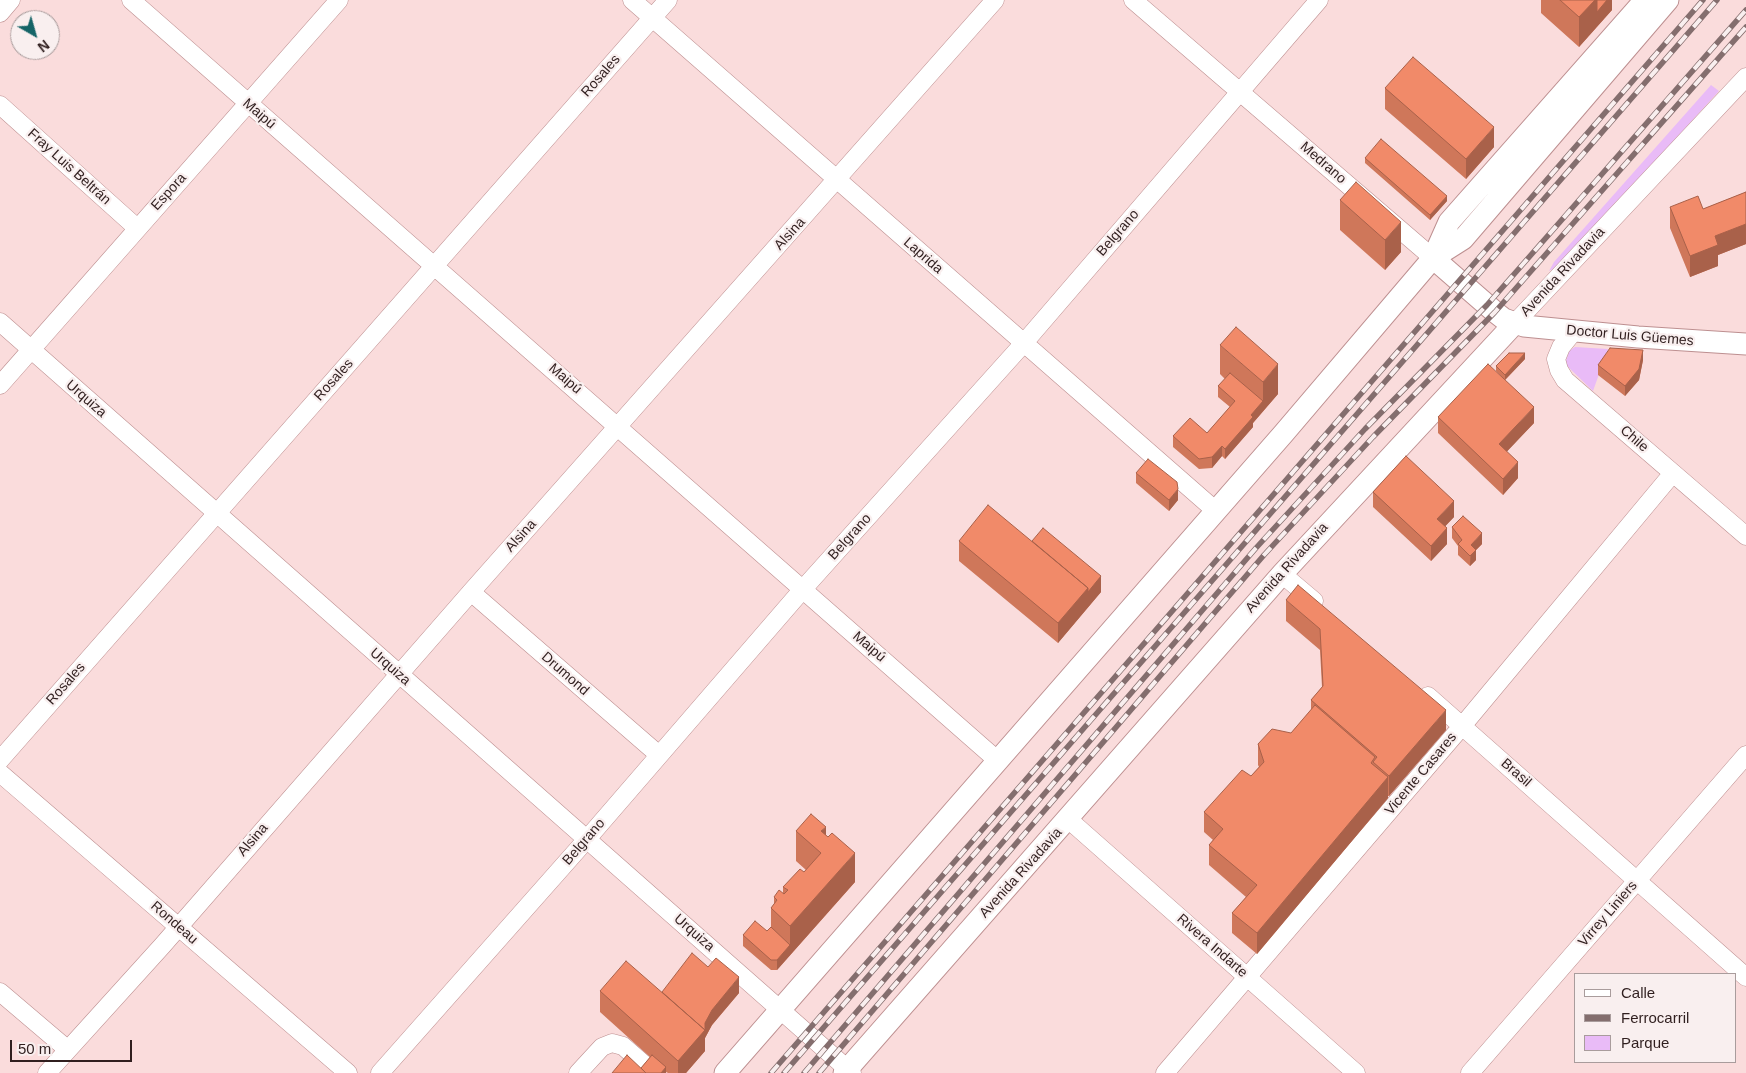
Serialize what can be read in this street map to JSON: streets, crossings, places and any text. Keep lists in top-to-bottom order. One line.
{"streets":{"main road":["Medrano","Avenida Rivadavia","Doctor Luis Güemes"],"street":["Rosales","Maipú","Fray Luis Beltrán","Espora","Belgrano","Alsina","Laprida","Urquiza","Chile","Drumond","Brasil","Vicente Casares","Virrey Liniers","Rondeau","Rivera Indarte"]},"crossings":[["Rosales","Maipú"],["Rosales","Laprida"],["Rosales","Urquiza"],["Maipú","Espora"],["Maipú","Belgrano"],["Maipú","Alsina"],["Medrano","Belgrano"],["Medrano","Avenida Rivadavia"],["Medrano","Doctor Luis Güemes"],["Fray Luis Beltrán","Espora"],["Espora","Urquiza"],["Belgrano","Laprida"],["Belgrano","Urquiza"],["Belgrano","Drumond"],["Alsina","Laprida"],["Alsina","Urquiza"],["Alsina","Drumond"],["Alsina","Rondeau"],["Avenida Rivadavia","Doctor Luis Güemes"],["Avenida Rivadavia","Urquiza"],["Avenida Rivadavia","Rivera Indarte"],["Doctor Luis Güemes","Chile"],["Chile","Vicente Casares"],["Brasil","Vicente Casares"],["Brasil","Virrey Liniers"],["Vicente Casares","Rivera Indarte"]],"legend":["Calle","Ferrocarril","Parque"],"scale_bar":"50 m","north":"bottom right"}
